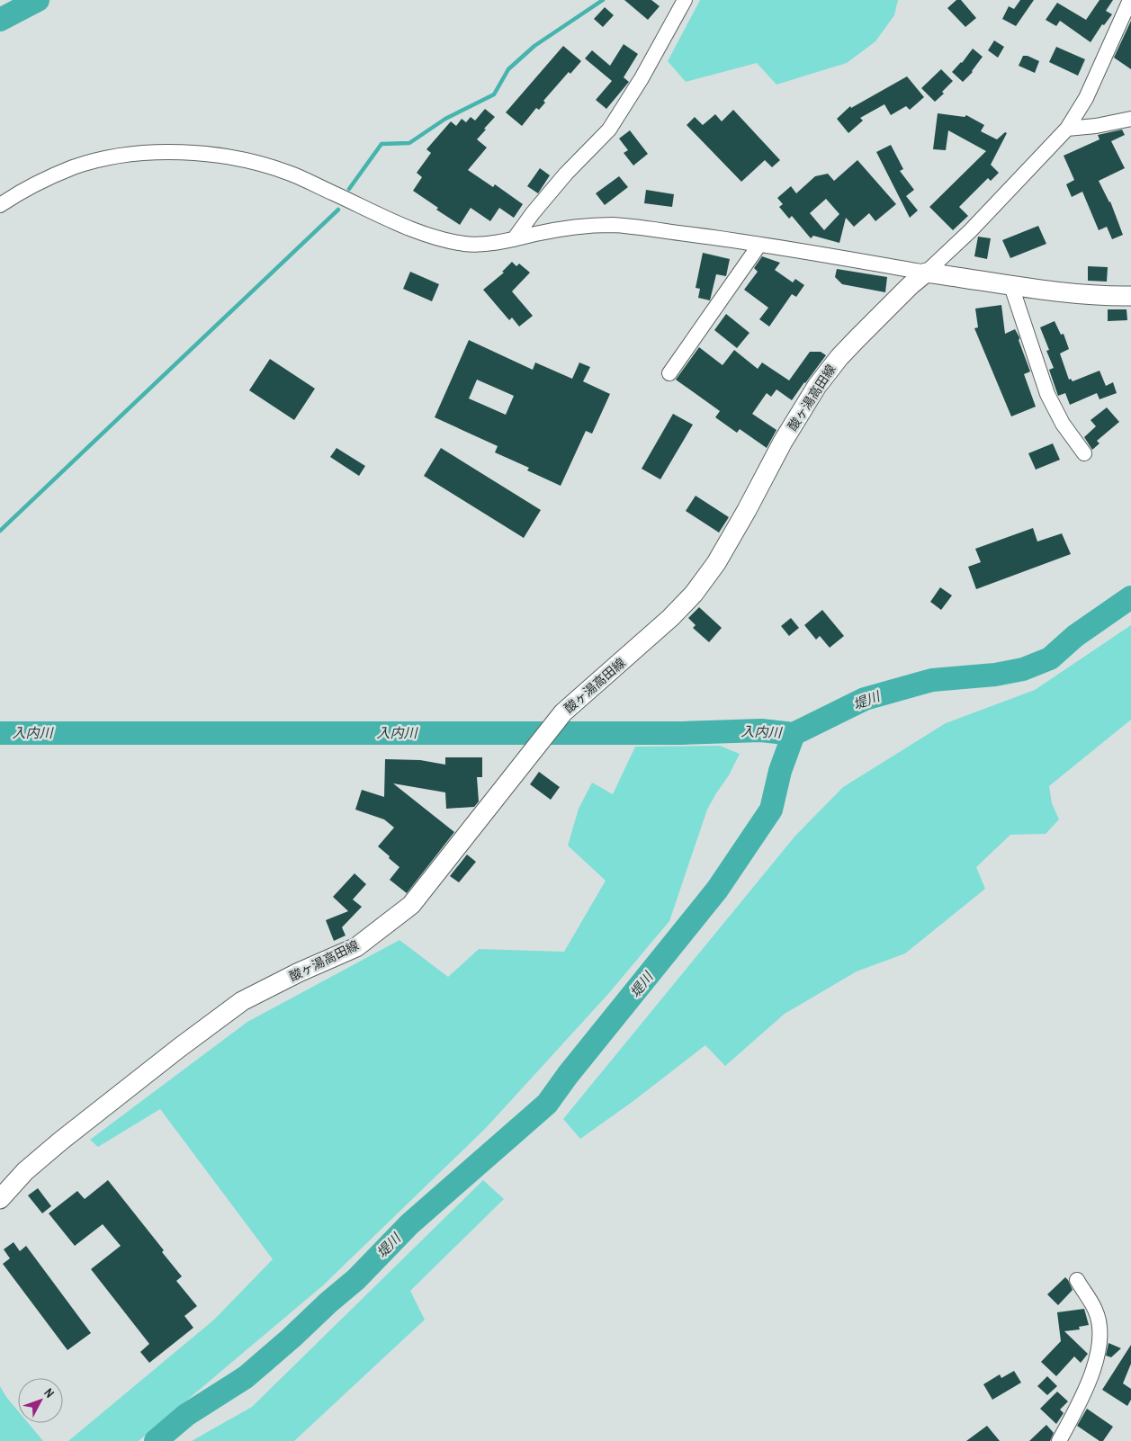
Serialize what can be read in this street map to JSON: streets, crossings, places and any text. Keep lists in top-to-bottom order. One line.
{"streets":{"main road":["酸ヶ湯高田線"]},"water":["堤川","入内川"],"north":"top right"}
